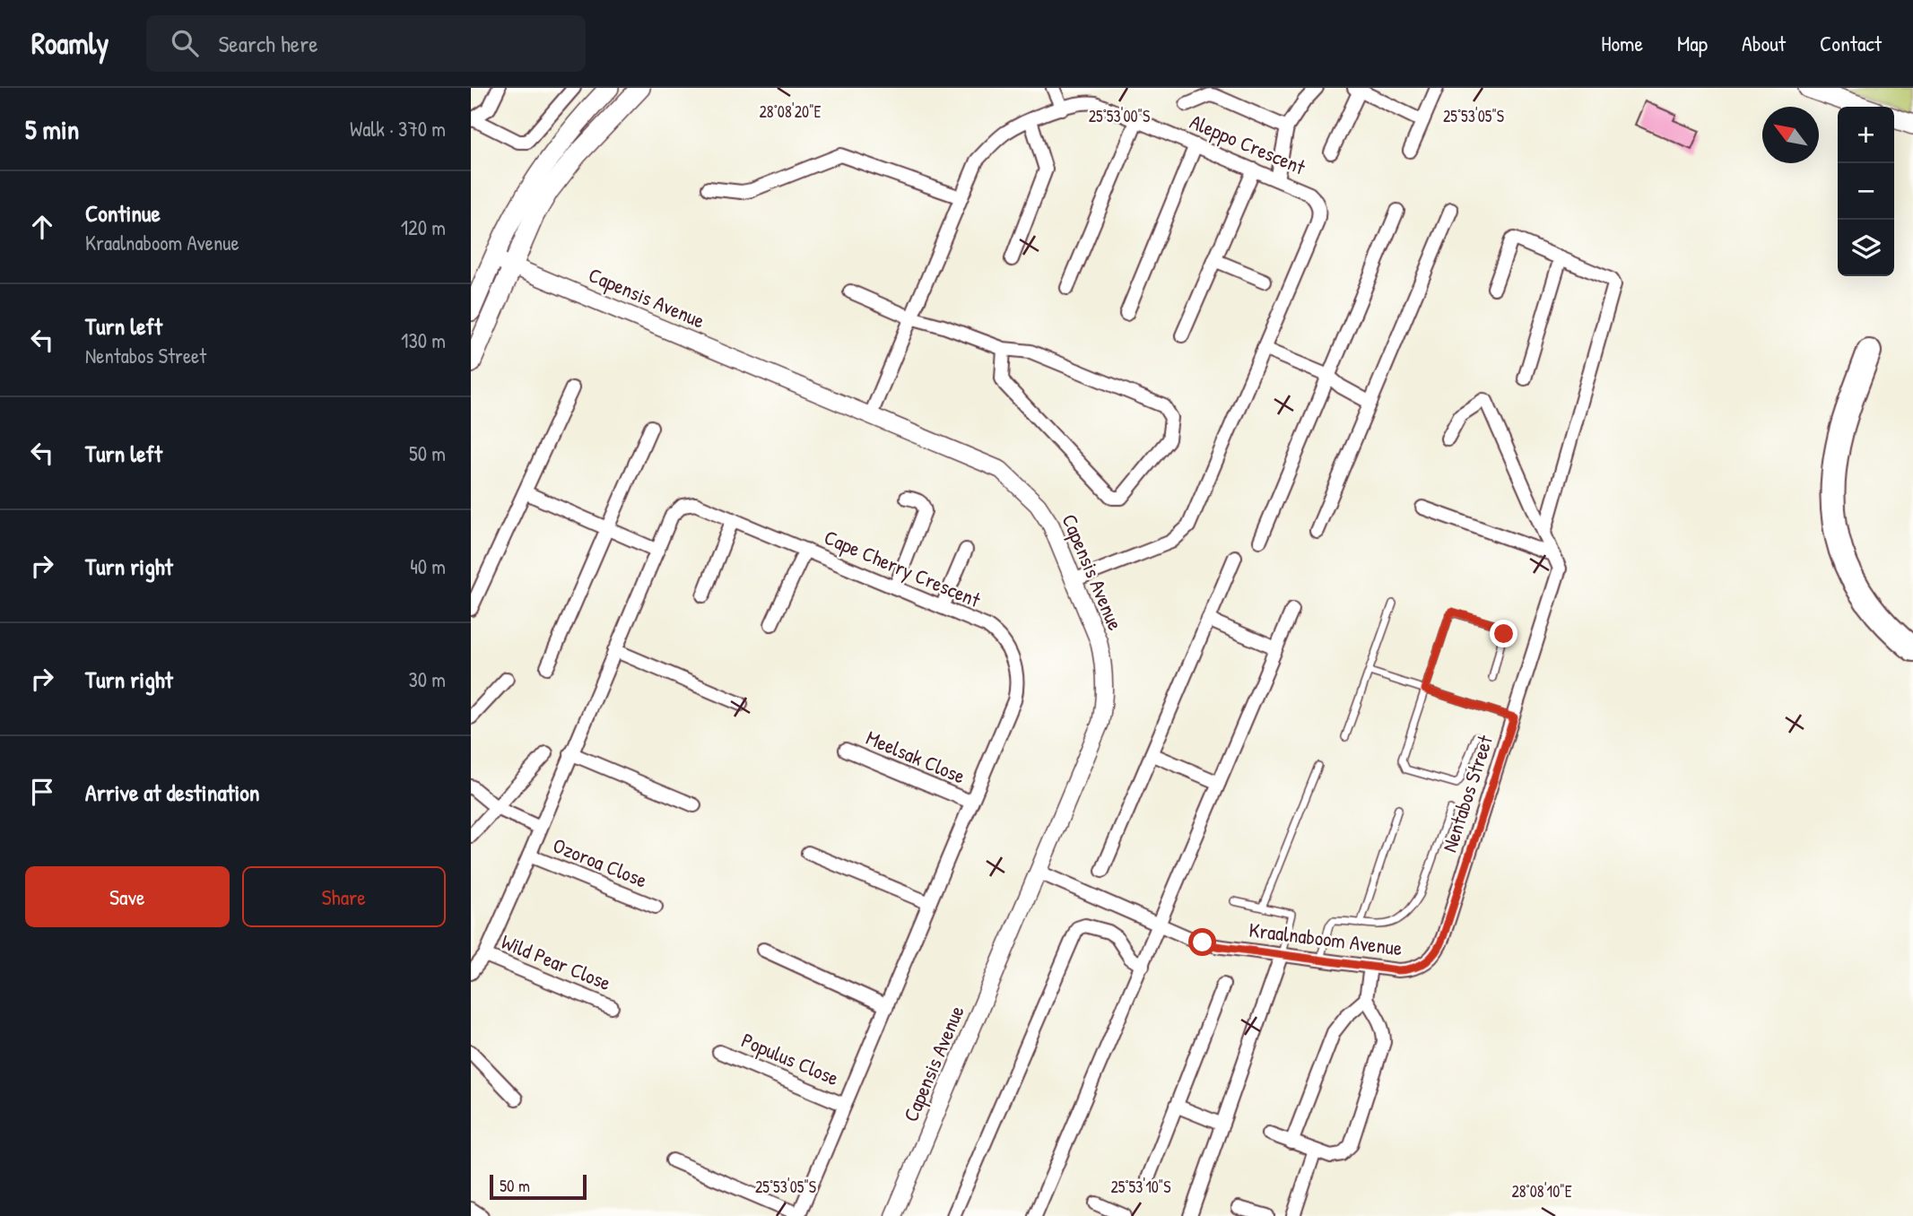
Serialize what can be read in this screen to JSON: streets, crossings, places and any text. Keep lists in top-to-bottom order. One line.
{"streets":{"street":["Aleppo Crescent","Capensis Avenue","Cape Cherry Crescent","Meelsak Close","Nentabos Street","Ozoroa Close","Kraalnaboom Avenue","Wild Pear Close","Populus Close"]},"crossings":[["Aleppo Crescent","Capensis Avenue"],["Capensis Avenue","Kraalnaboom Avenue"],["Cape Cherry Crescent","Meelsak Close"],["Cape Cherry Crescent","Ozoroa Close"],["Cape Cherry Crescent","Wild Pear Close"],["Cape Cherry Crescent","Populus Close"],["Nentabos Street","Kraalnaboom Avenue"]],"scale_bar":"50 m","north":"top left","page":{"header":"Roamly","search":"Search here","nav":["Home","Map","About","Contact"],"heading":["5 min","Walk · 370 m"],"map_buttons":["+","−"],"list":[["Continue","Kraalnaboom Avenue","120 m"],["Turn left","Nentabos Street","130 m"],["Turn left","50 m"],["Turn right","40 m"],["Turn right","30 m"],"Arrive at destination"],"buttons":["Save","Share"],"scale":"50 m"},"coordinates":["28°08'20\"E","25°53'00\"S","25°53'05\"S","25°53'10\"S","28°08'10\"E"]}
